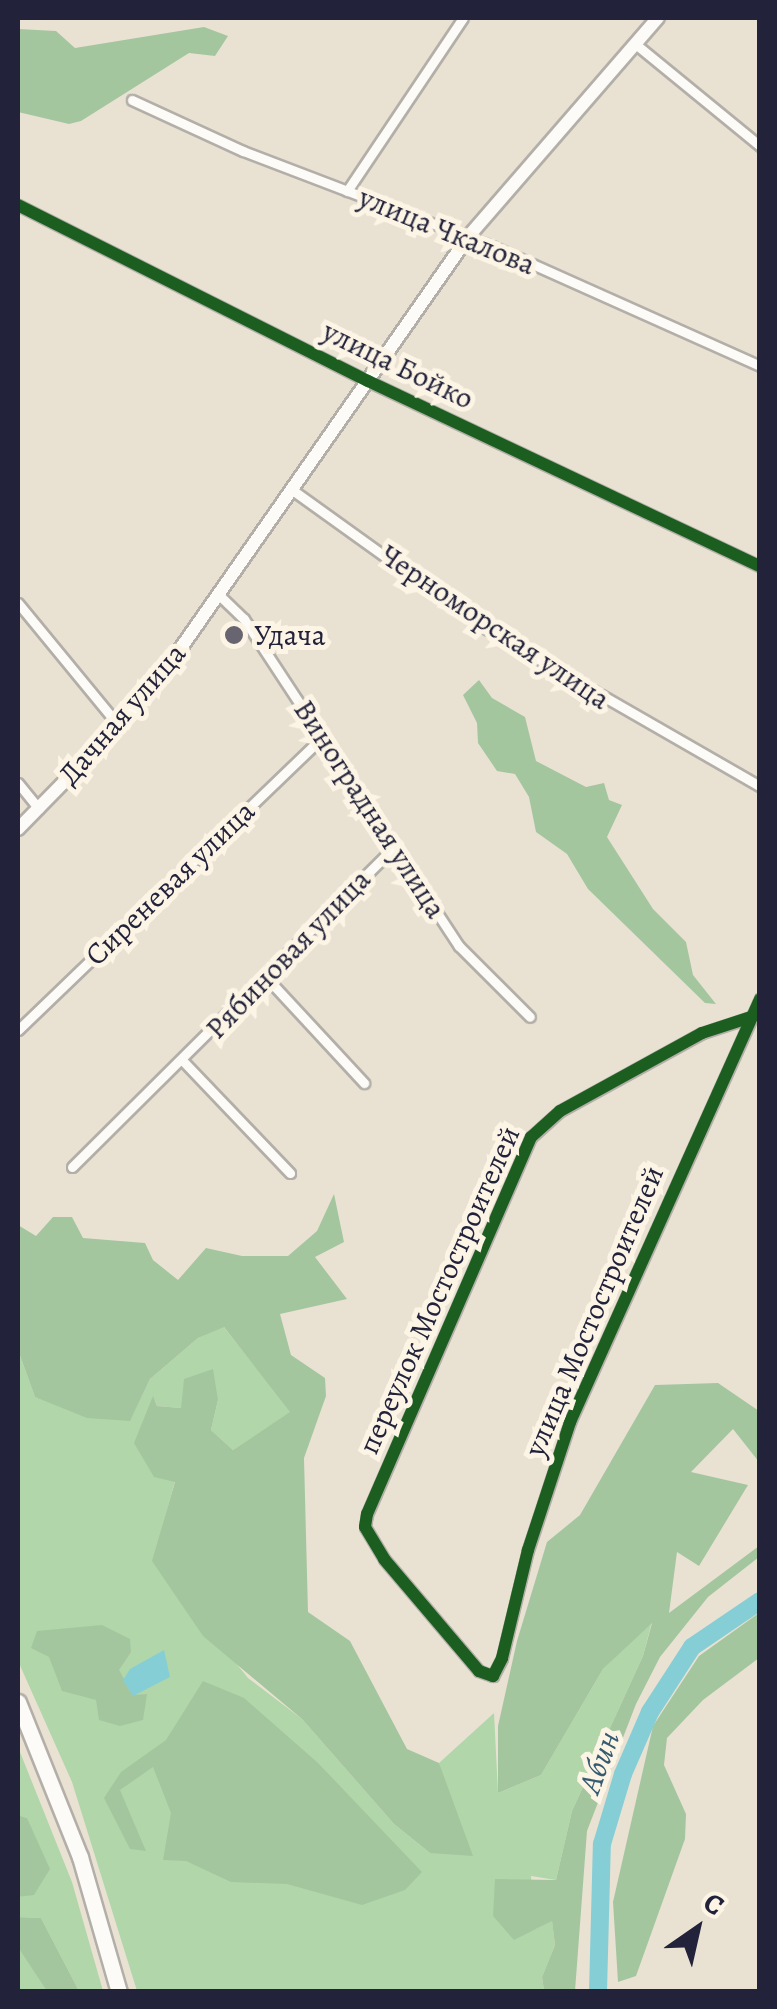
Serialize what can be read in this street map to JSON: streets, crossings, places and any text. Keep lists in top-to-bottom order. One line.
{"streets":{"main road":["Дачная улица"],"street":["улица Чкалова","улица Бойко","Черноморская улица","Виноградная улица","Сиреневая улица","Рябиновая улица","переулок Мостостроителей","улица Мостостроителей"]},"crossings":[["улица Чкалова","Дачная улица"],["улица Бойко","Дачная улица"],["Черноморская улица","Дачная улица"],["Дачная улица","Виноградная улица"],["Виноградная улица","Сиреневая улица"],["Виноградная улица","Рябиновая улица"],["переулок Мостостроителей","улица Мостостроителей"]],"water":["Абин"],"places":["Удача"],"north":"top right"}
